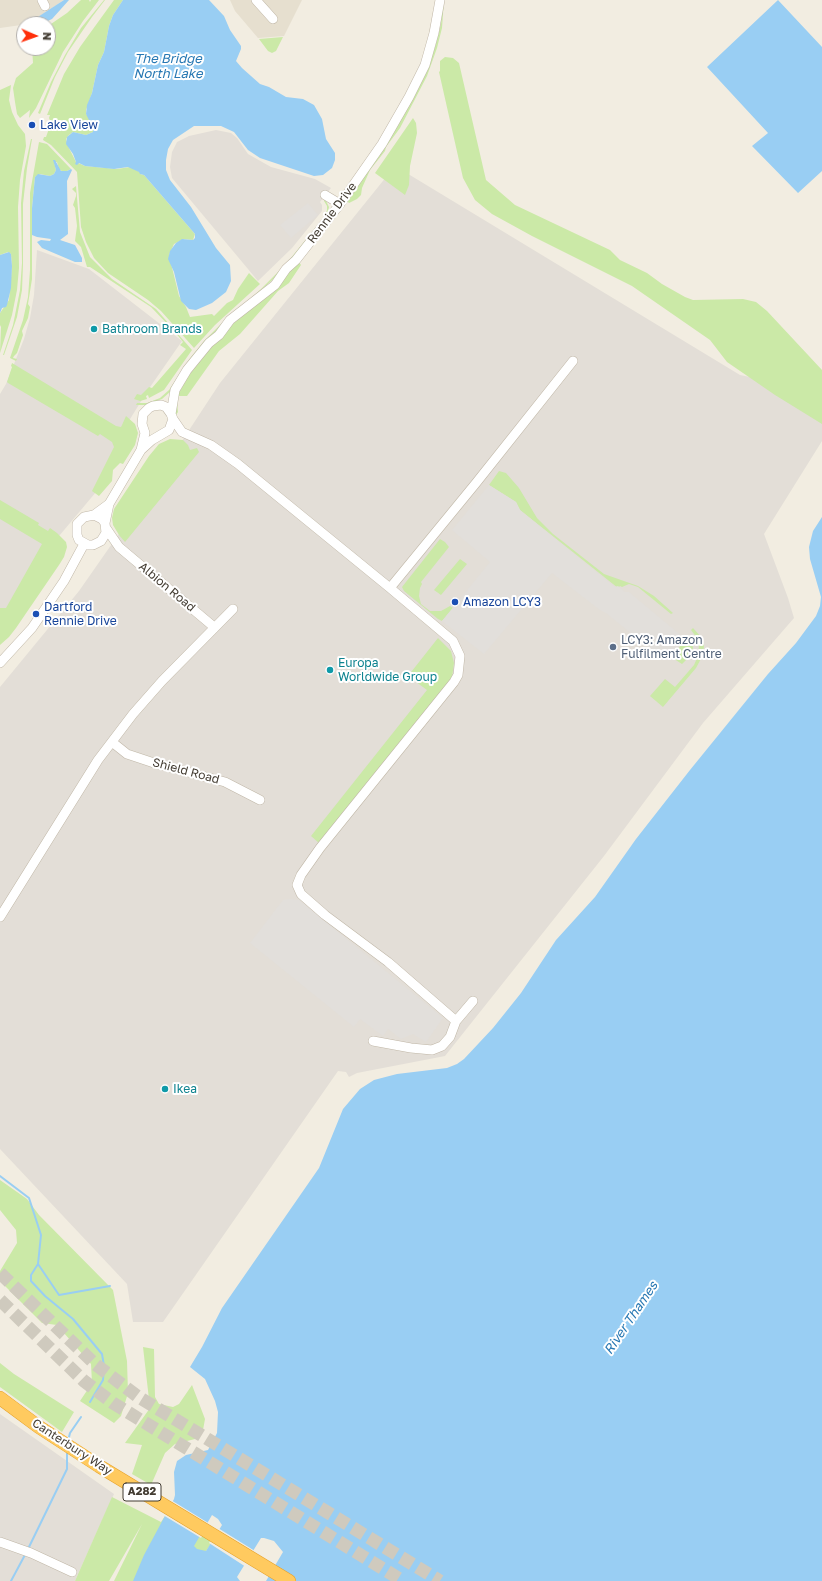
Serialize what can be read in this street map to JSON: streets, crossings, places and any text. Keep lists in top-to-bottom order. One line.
{"streets":{"highway":["Canterbury Way","A282"],"street":["Rennie Drive","Albion Road","Shield Road"]},"crossings":[["Rennie Drive","Albion Road"]],"water":["The Bridge North Lake","River Thames"],"places":["Lake View","Bathroom Brands","Amazon LCY3","Dartford Rennie Drive","LCY3: Amazon Fulfilment Centre","Europa Worldwide Group","Ikea"],"north":"right"}
